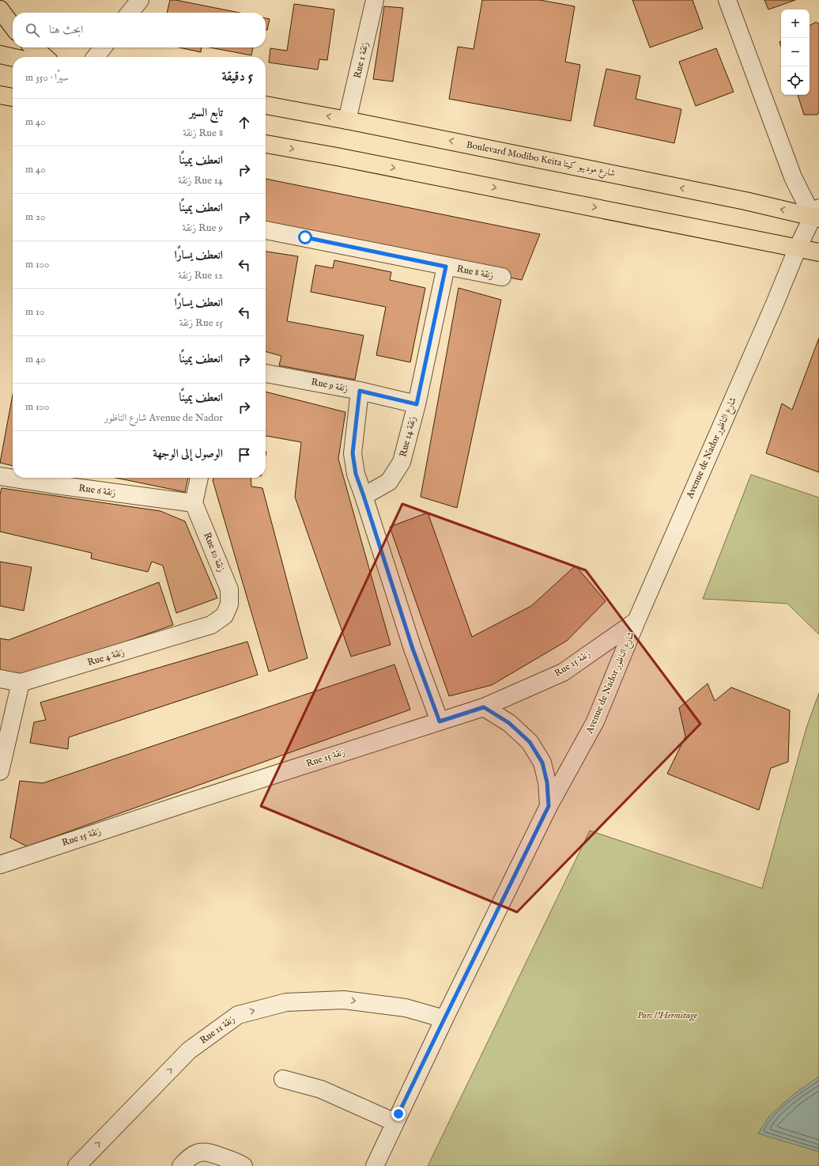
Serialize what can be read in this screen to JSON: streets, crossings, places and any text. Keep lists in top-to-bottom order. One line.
{"streets":{"main road":["Boulevard Modibo Keita شارع موديبو كيتا"],"street":["Rue 1 زنقة","Rue 8 زنقة","Rue 9 زنقة","Rue 14 زنقة","Avenue de Nador شارع الناظور","Rue 6 زنقة","Rue 10 زنقة","Rue 4 زنقة","Rue 15 زنقة","Rue 11 زنقة"]},"crossings":[["Rue 1 زنقة","Boulevard Modibo Keita شارع موديبو كيتا"],["Boulevard Modibo Keita شارع موديبو كيتا","Avenue de Nador شارع الناظور"],["Rue 8 زنقة","Rue 14 زنقة"],["Rue 9 زنقة","Rue 14 زنقة"],["Avenue de Nador شارع الناظور","Rue 15 زنقة"],["Avenue de Nador شارع الناظور","Rue 11 زنقة"],["Rue 6 زنقة","Rue 10 زنقة"],["Rue 10 زنقة","Rue 4 زنقة"]],"one_way":["Rue 11 زنقة"],"parks":["Parc l'Hermitage"],"page":{"map_buttons":["+","−"],"search":"ابحث هنا","heading":["5 دقيقة","سيرًا · 350 m"],"list":[["تابع السير","Rue 8 زنقة","40 m"],["انعطف يمينًا","Rue 14 زنقة","40 m"],["انعطف يمينًا","Rue 9 زنقة","20 m"],["انعطف يسارًا","Rue 12 زنقة","100 m"],["انعطف يسارًا","Rue 15 زنقة","10 m"],["انعطف يمينًا","40 m"],["انعطف يمينًا","Avenue de Nador شارع الناظور","100 m"],"الوصول إلى الوجهة"]}}
